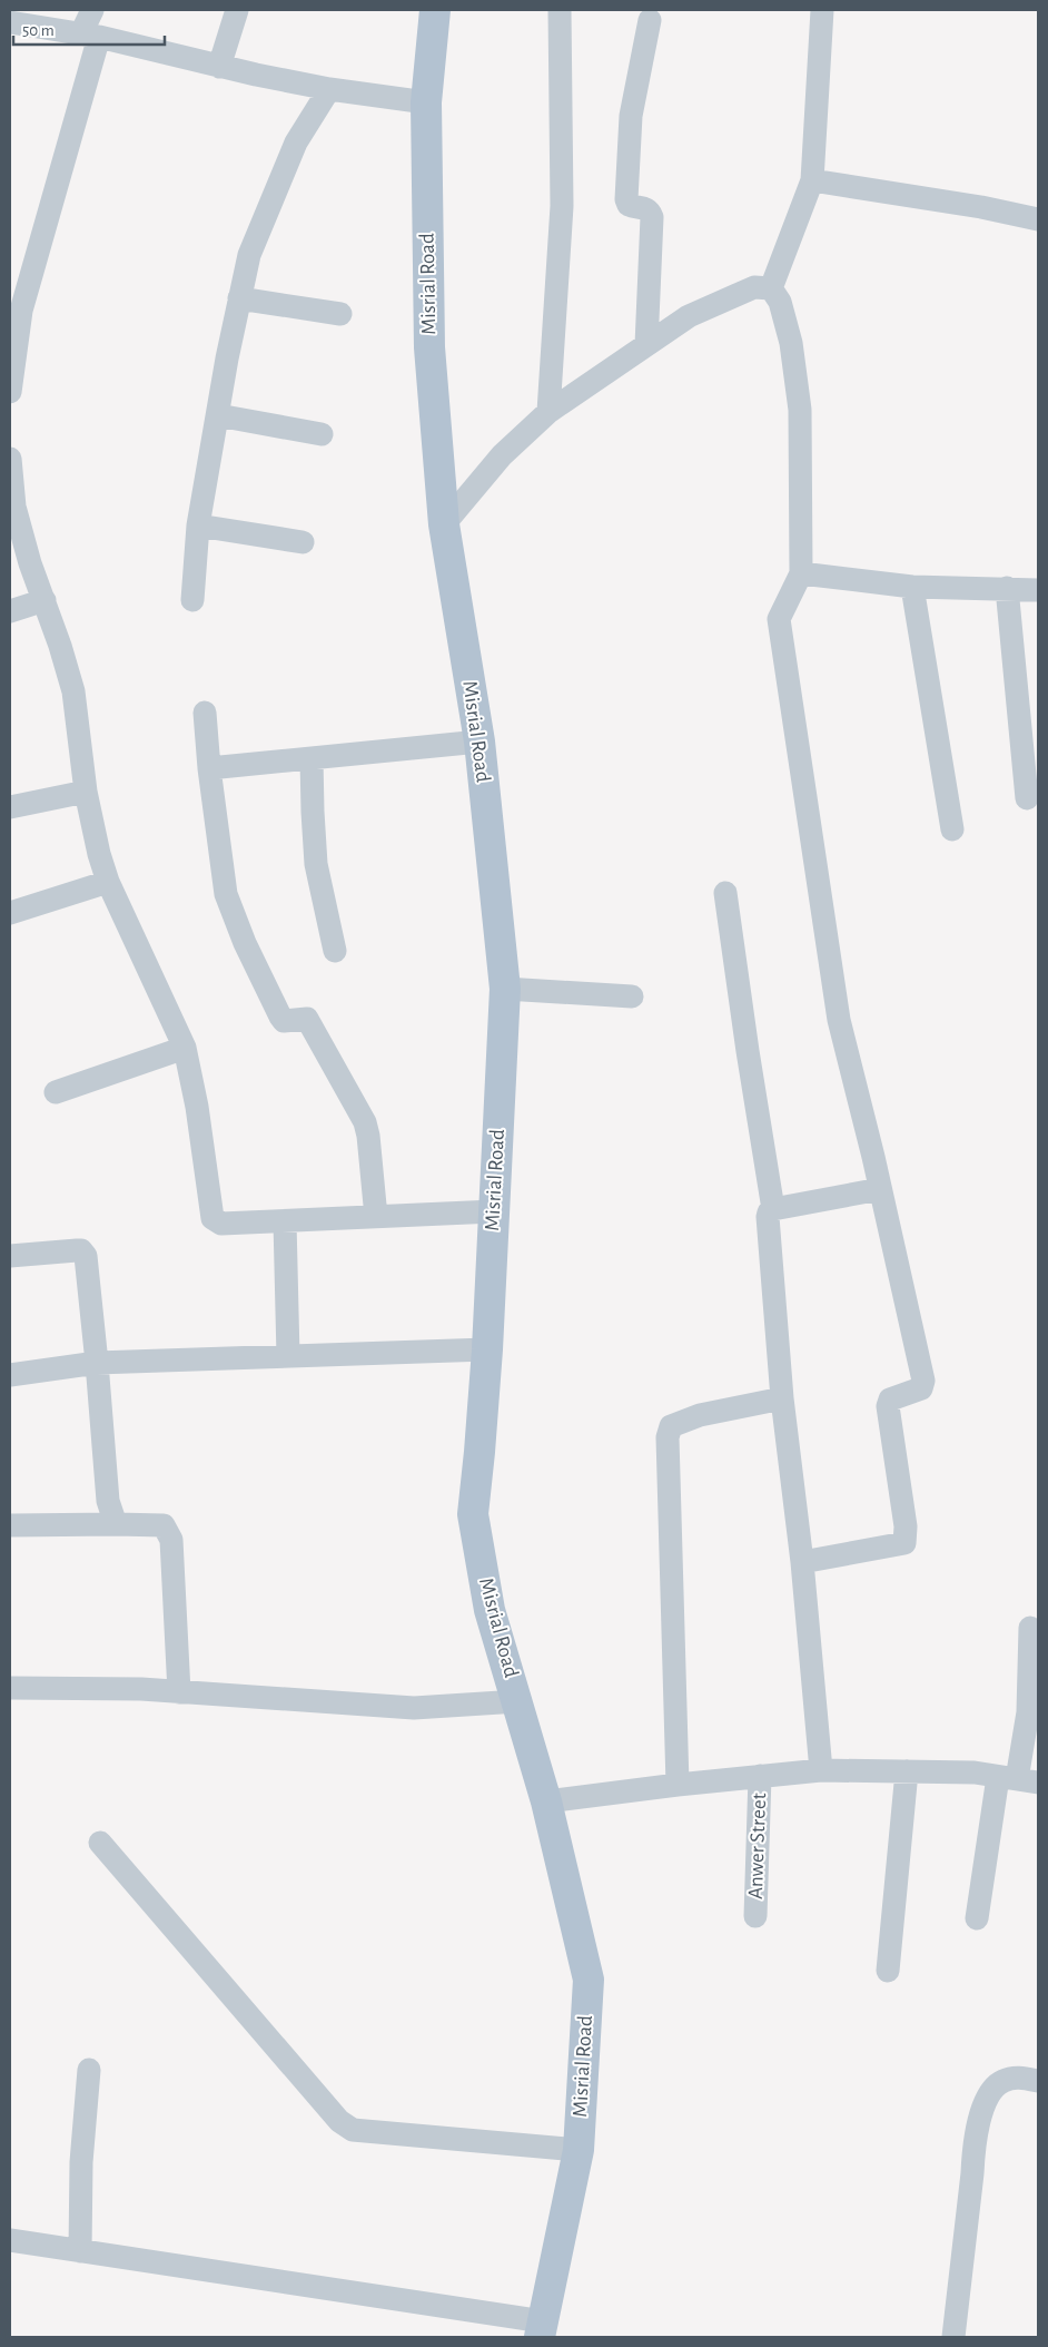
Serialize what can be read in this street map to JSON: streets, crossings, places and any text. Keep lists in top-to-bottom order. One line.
{"streets":{"main road":["Misrial Road"],"street":["Anwer Street"]},"scale_bar":"50 m"}
